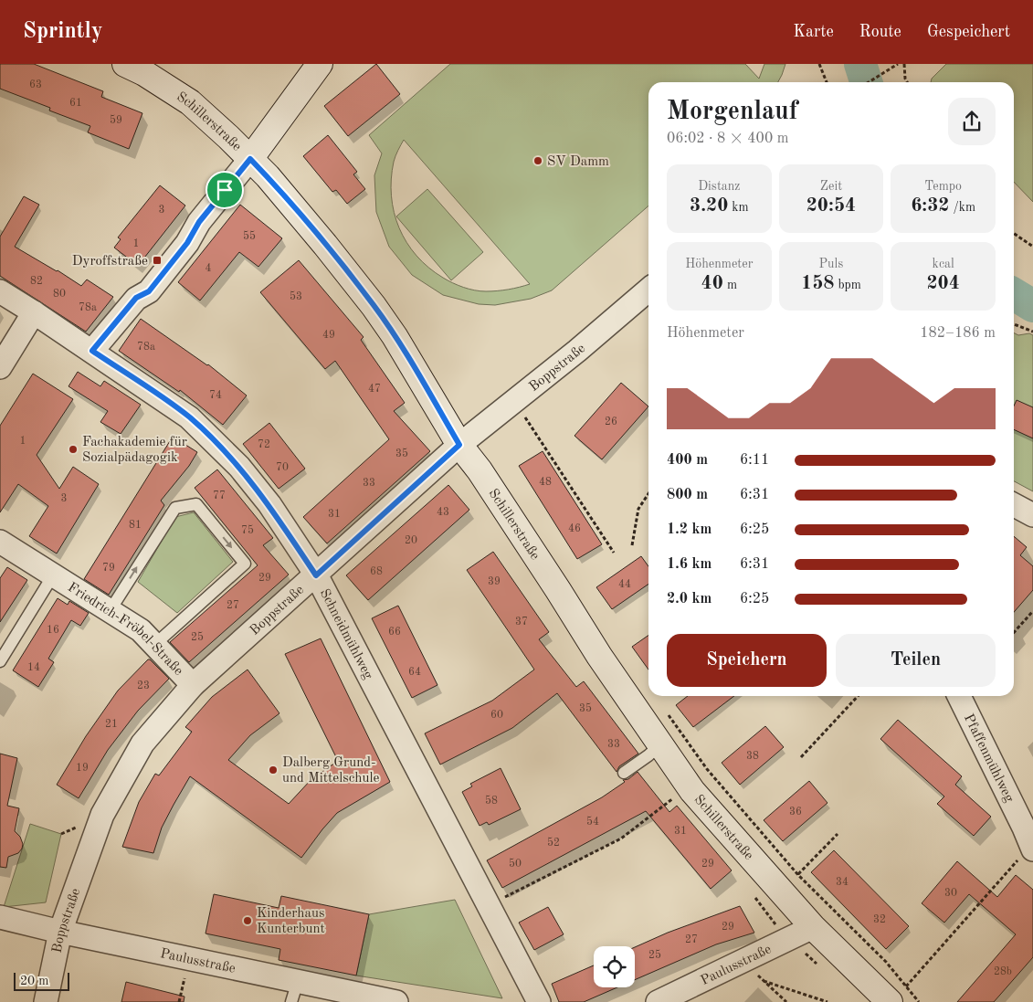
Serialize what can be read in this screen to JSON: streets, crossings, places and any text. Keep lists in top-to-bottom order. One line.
{"streets":{"main road":["Schillerstraße"],"street":["Boppstraße","Friedrich-Fröbel-Straße","Schneidmühlweg","Pfaffenmühlweg","Paulusstraße"]},"crossings":[["Schillerstraße","Boppstraße"],["Schillerstraße","Paulusstraße"],["Boppstraße","Friedrich-Fröbel-Straße"],["Boppstraße","Schneidmühlweg"],["Boppstraße","Paulusstraße"]],"places":{"other":["SV Damm","Fachakademie für Sozialpädagogik","Dalberg Grund- und Mittelschule","Kinderhaus Kunterbunt"],"transit":["Dyroffstraße"]},"house_numbers":["63","61","59","3","55","1","4","82","80","53","78a","49","78a","47","74","26","1","72","35","70","48","33","77","3","43","31","81","46","75","20","79","68","29","39","44","27","37","16","66","25","14","64","23","35","60","21","33","38","19","58","36","54","31","52","50","29","34","30","32","29","27","25","28b"],"scale_bar":"20 m","page":{"header":"Sprintly","nav":["Karte","Route","Gespeichert"],"heading":["Morgenlauf","06:02 · 8 × 400 m"],"stats":[["Distanz","3.20 km"],["Zeit","20:54"],["Tempo","6:32 /km"],["Höhenmeter","40 m"],["Puls","158 bpm"],["kcal","204"]],"chart":["Höhenmeter","182–186 m"],"list":[{"name":"400 m","note":"6:11"},{"name":"800 m","note":"6:31"},{"name":"1.2 km","note":"6:25"},{"name":"1.6 km","note":"6:31"},{"name":"2.0 km","note":"6:25"}],"buttons":["Speichern","Teilen"],"scale":"20 m"}}
